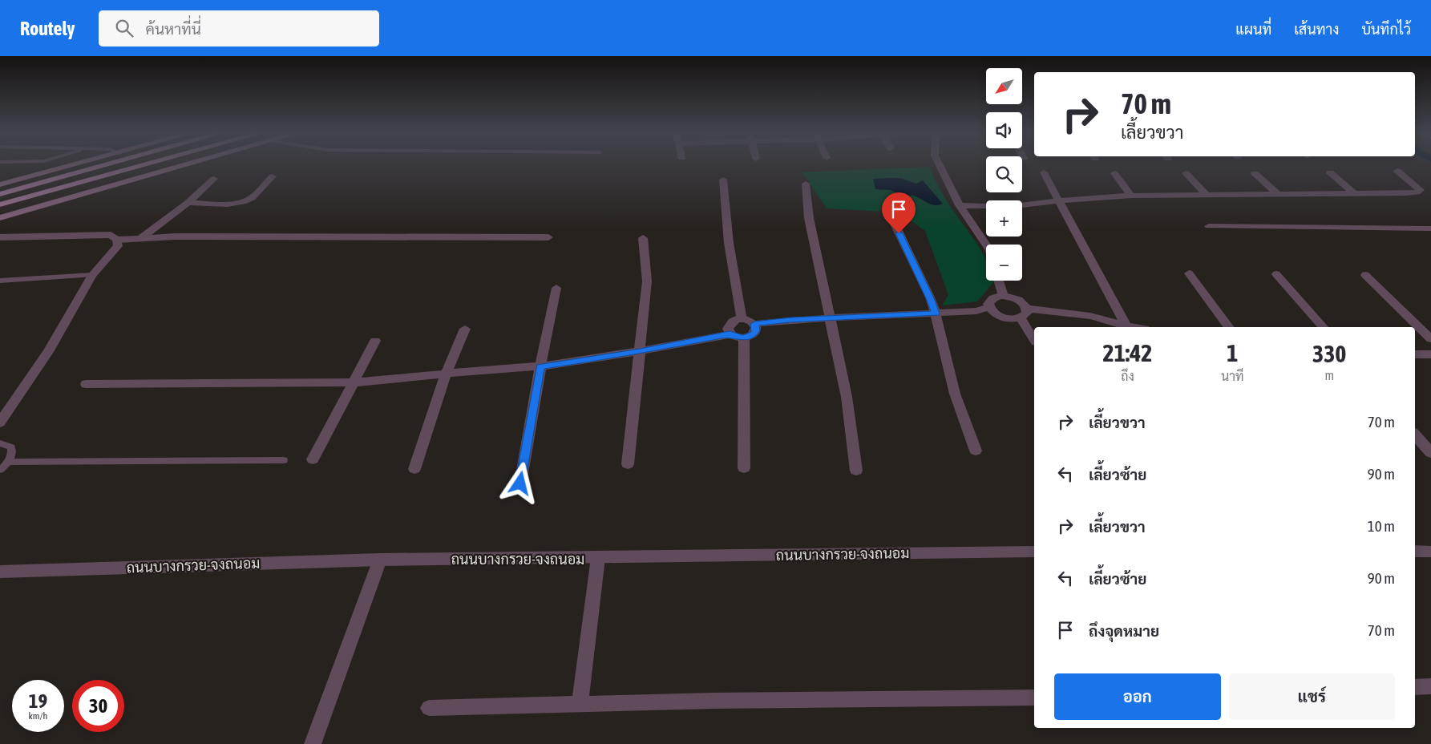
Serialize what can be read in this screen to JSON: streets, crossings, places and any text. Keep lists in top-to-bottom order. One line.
{"streets":{"street":["ถนนบางกรวย-จงถนอม"]},"north":"bottom left","page":{"header":"Routely","search":"ค้นหาที่นี่","nav":["แผนที่","เส้นทาง","บันทึกไว้"],"map_buttons":["+","−"],"turn":["70 m","เลี้ยวขวา"],"eta":["21:42","ถึง","1","นาที","330","m"],"list":[{"name":"เลี้ยวขวา","value":"70 m"},{"name":"เลี้ยวซ้าย","value":"90 m"},{"name":"เลี้ยวขวา","value":"10 m"},{"name":"เลี้ยวซ้าย","value":"90 m"},{"name":"ถึงจุดหมาย","value":"70 m"}],"buttons":["ออก","แชร์"],"speed":"19 km/h","limit":"30"}}
